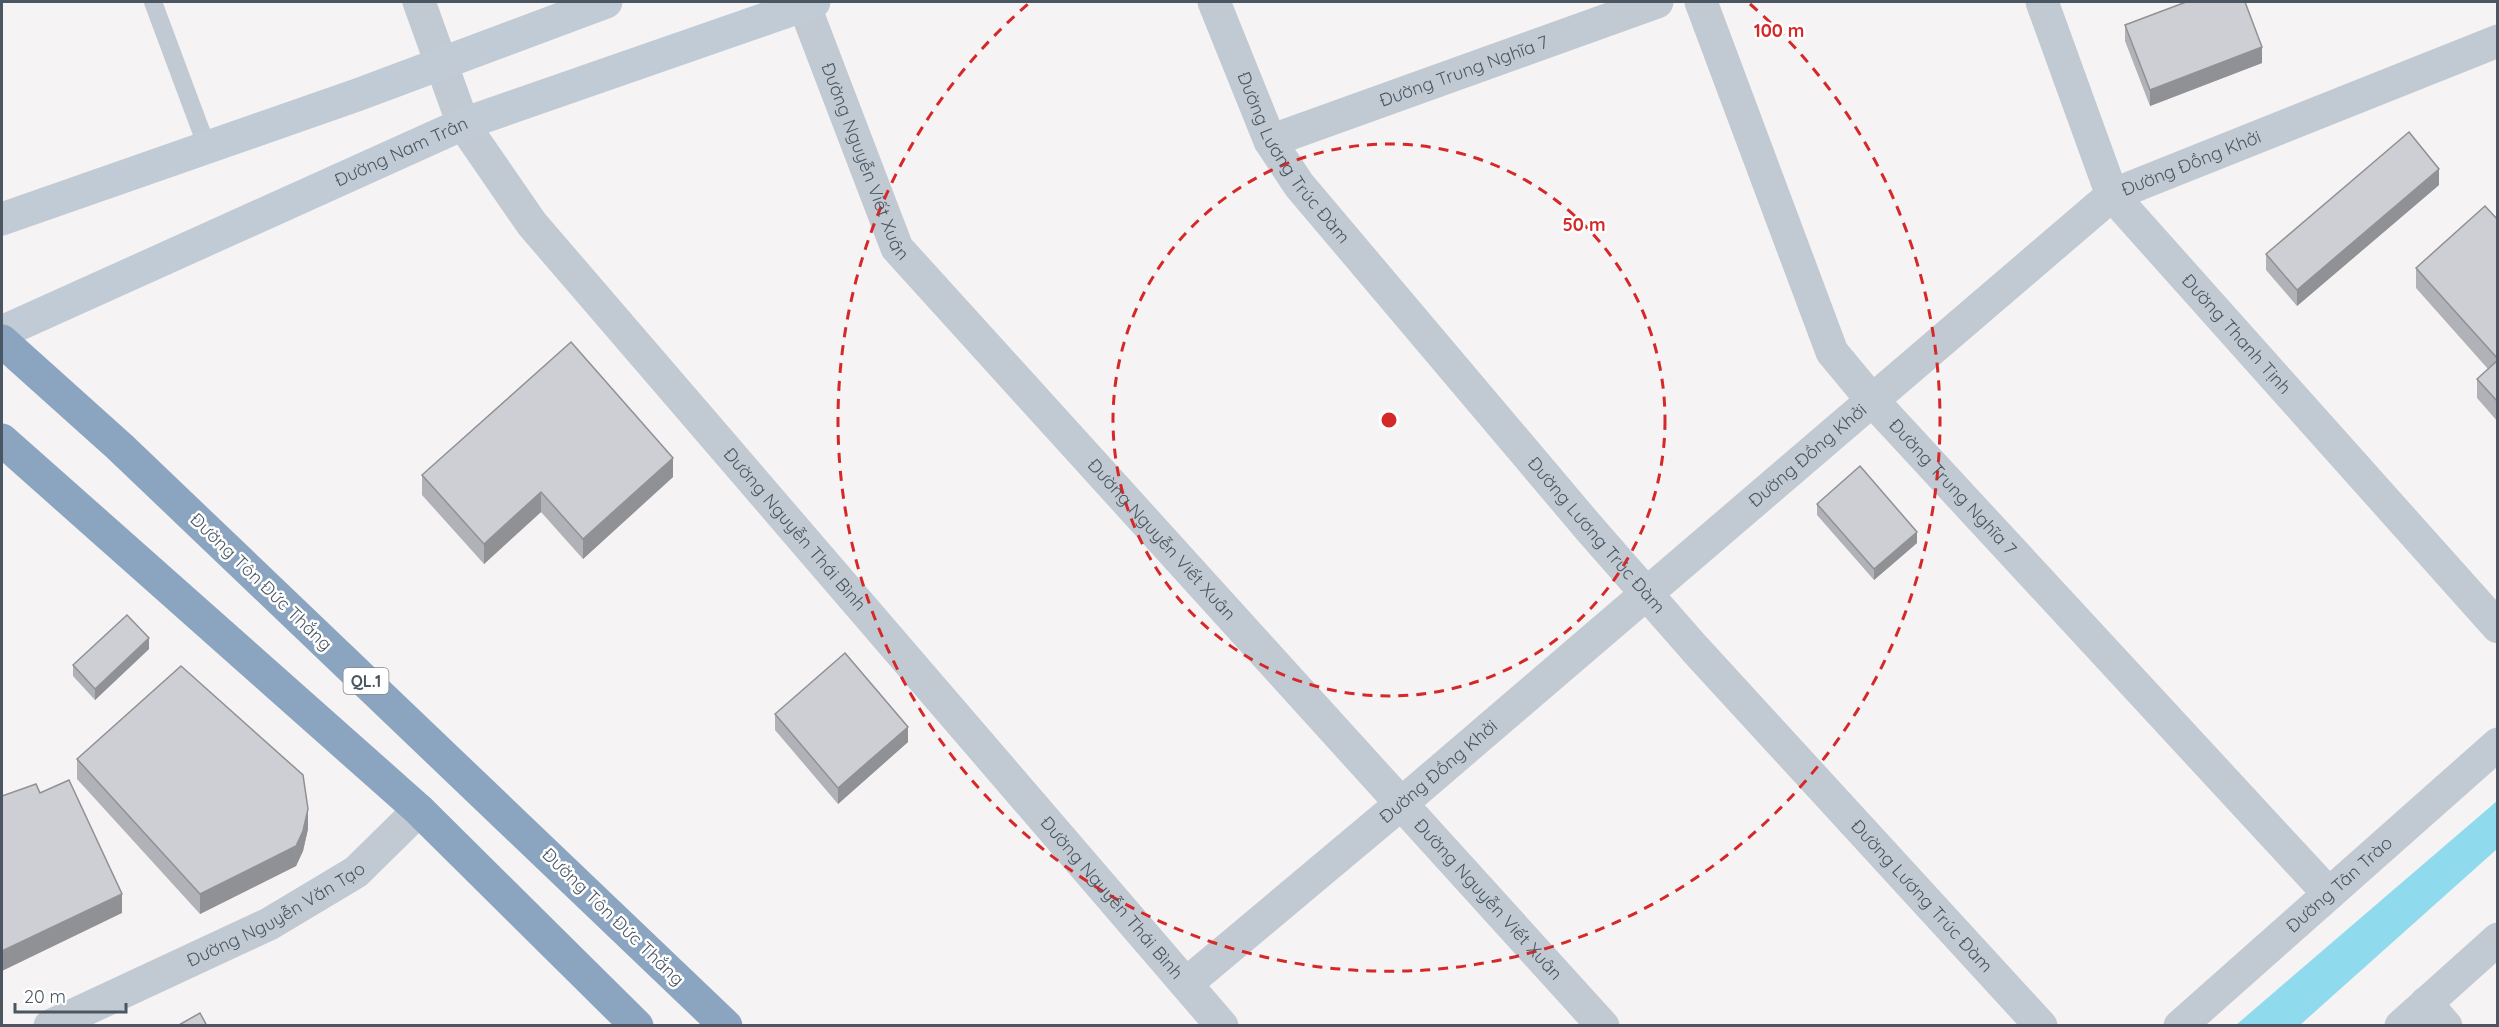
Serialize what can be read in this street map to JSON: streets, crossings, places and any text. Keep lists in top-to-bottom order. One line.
{"streets":{"highway":["Đường Tôn Đức Thắng","QL.1"],"street":["Đường Trung Nghĩa 7","Đường Nam Trân","Đường Lương Trúc Đàm","Đường Nguyễn Viết Xuân","Đường Đồng Khởi","Đường Thanh Tịnh","Đường Nguyễn Thái Bình","Đường Tân Trào","Đường Nguyễn Văn Tạo"]},"crossings":[["Đường Trung Nghĩa 7","Đường Lương Trúc Đàm"],["Đường Trung Nghĩa 7","Đường Đồng Khởi"],["Đường Trung Nghĩa 7","Đường Tân Trào"],["Đường Nam Trân","Đường Nguyễn Viết Xuân"],["Đường Nam Trân","Đường Nguyễn Thái Bình"],["Đường Lương Trúc Đàm","Đường Đồng Khởi"],["Đường Nguyễn Viết Xuân","Đường Đồng Khởi"],["Đường Đồng Khởi","Đường Thanh Tịnh"],["Đường Đồng Khởi","Đường Nguyễn Thái Bình"]],"scale_bar":"20 m","rings":["100 m","50 m"]}
